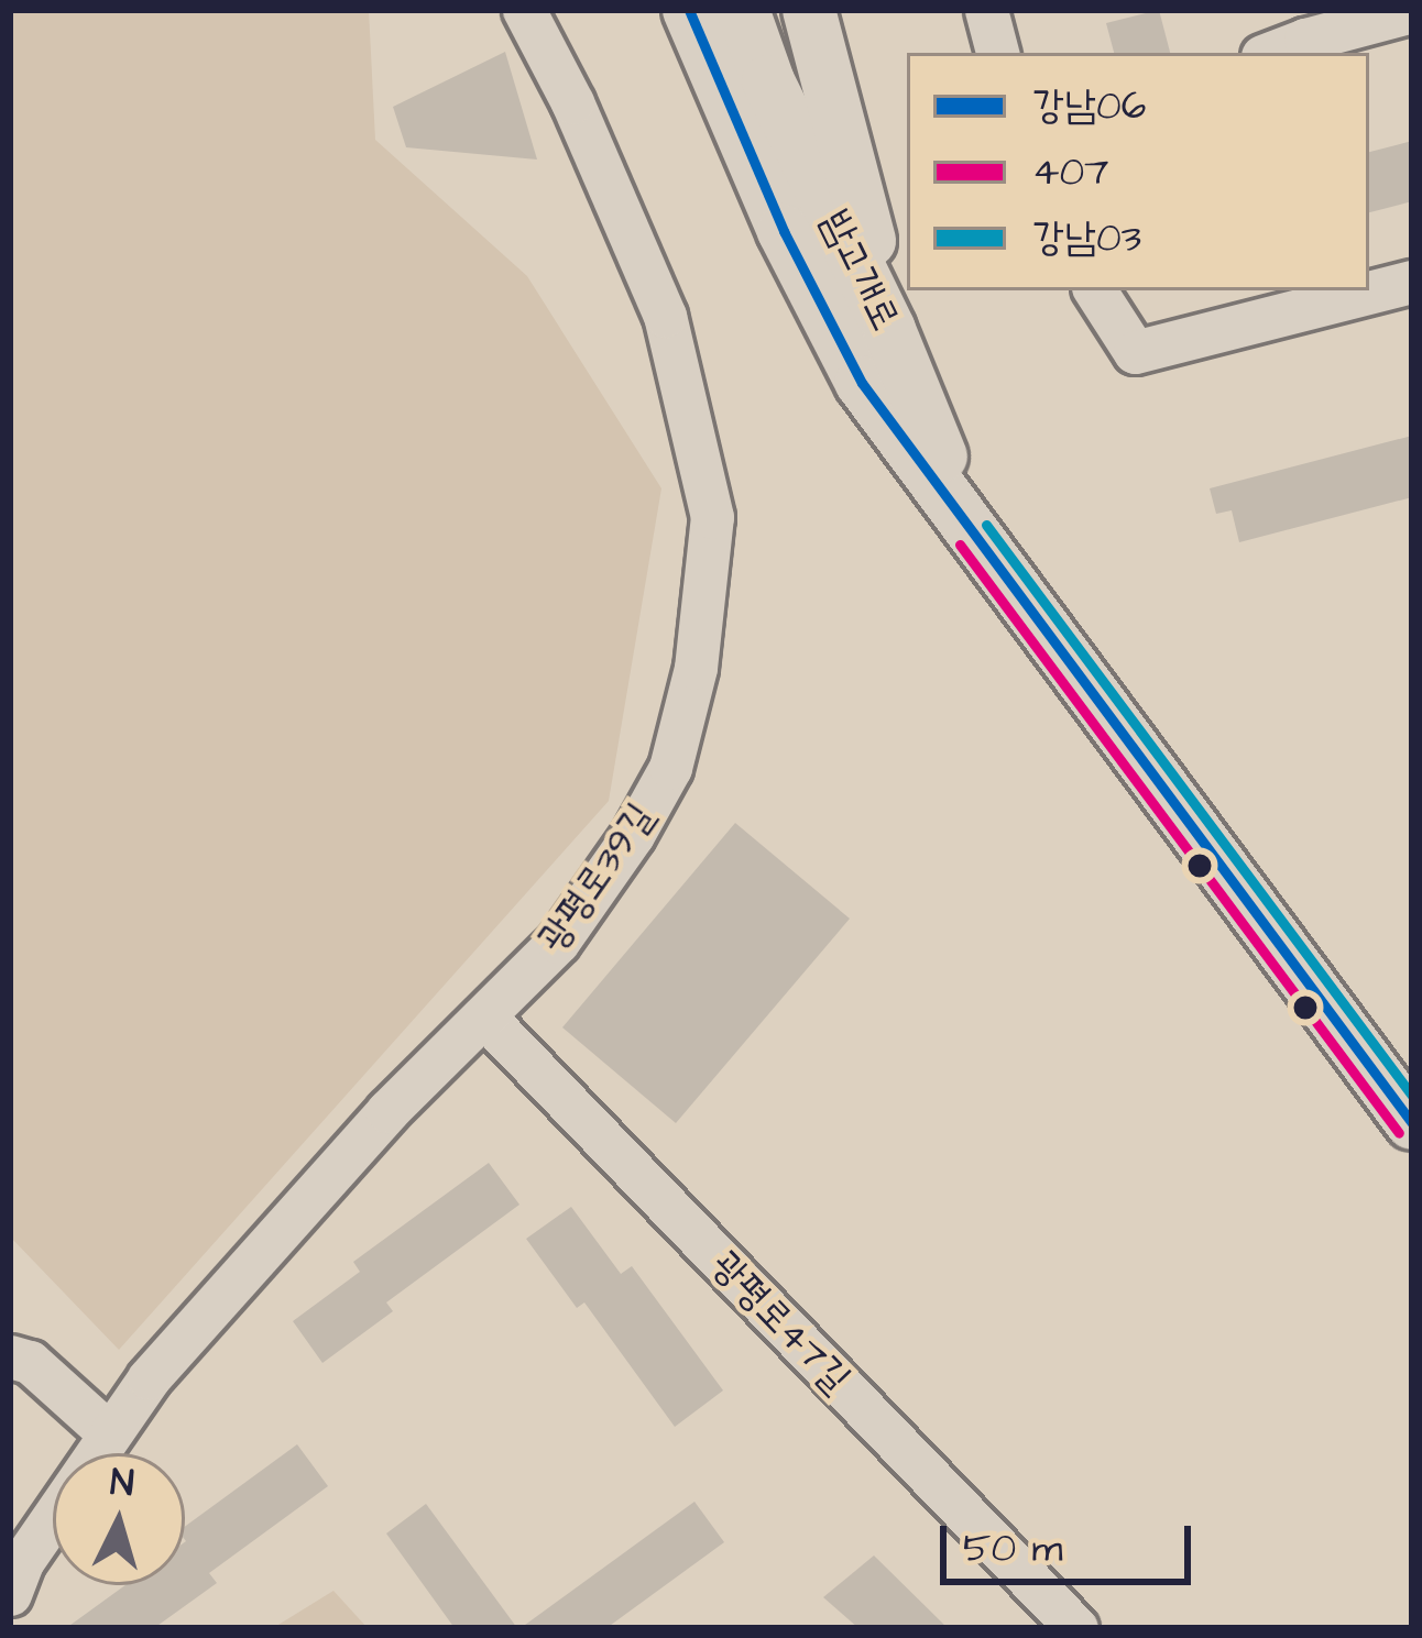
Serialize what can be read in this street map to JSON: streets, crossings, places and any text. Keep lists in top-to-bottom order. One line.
{"streets":{"main road":["밤고개로"],"street":["광평로39길","광평로47길"]},"crossings":[["광평로39길","광평로47길"]],"lines":["transit line 강남06","transit line 강남03","transit line 407"],"legend":["강남06","407","강남03"],"scale_bar":"50 m","north":"top"}
